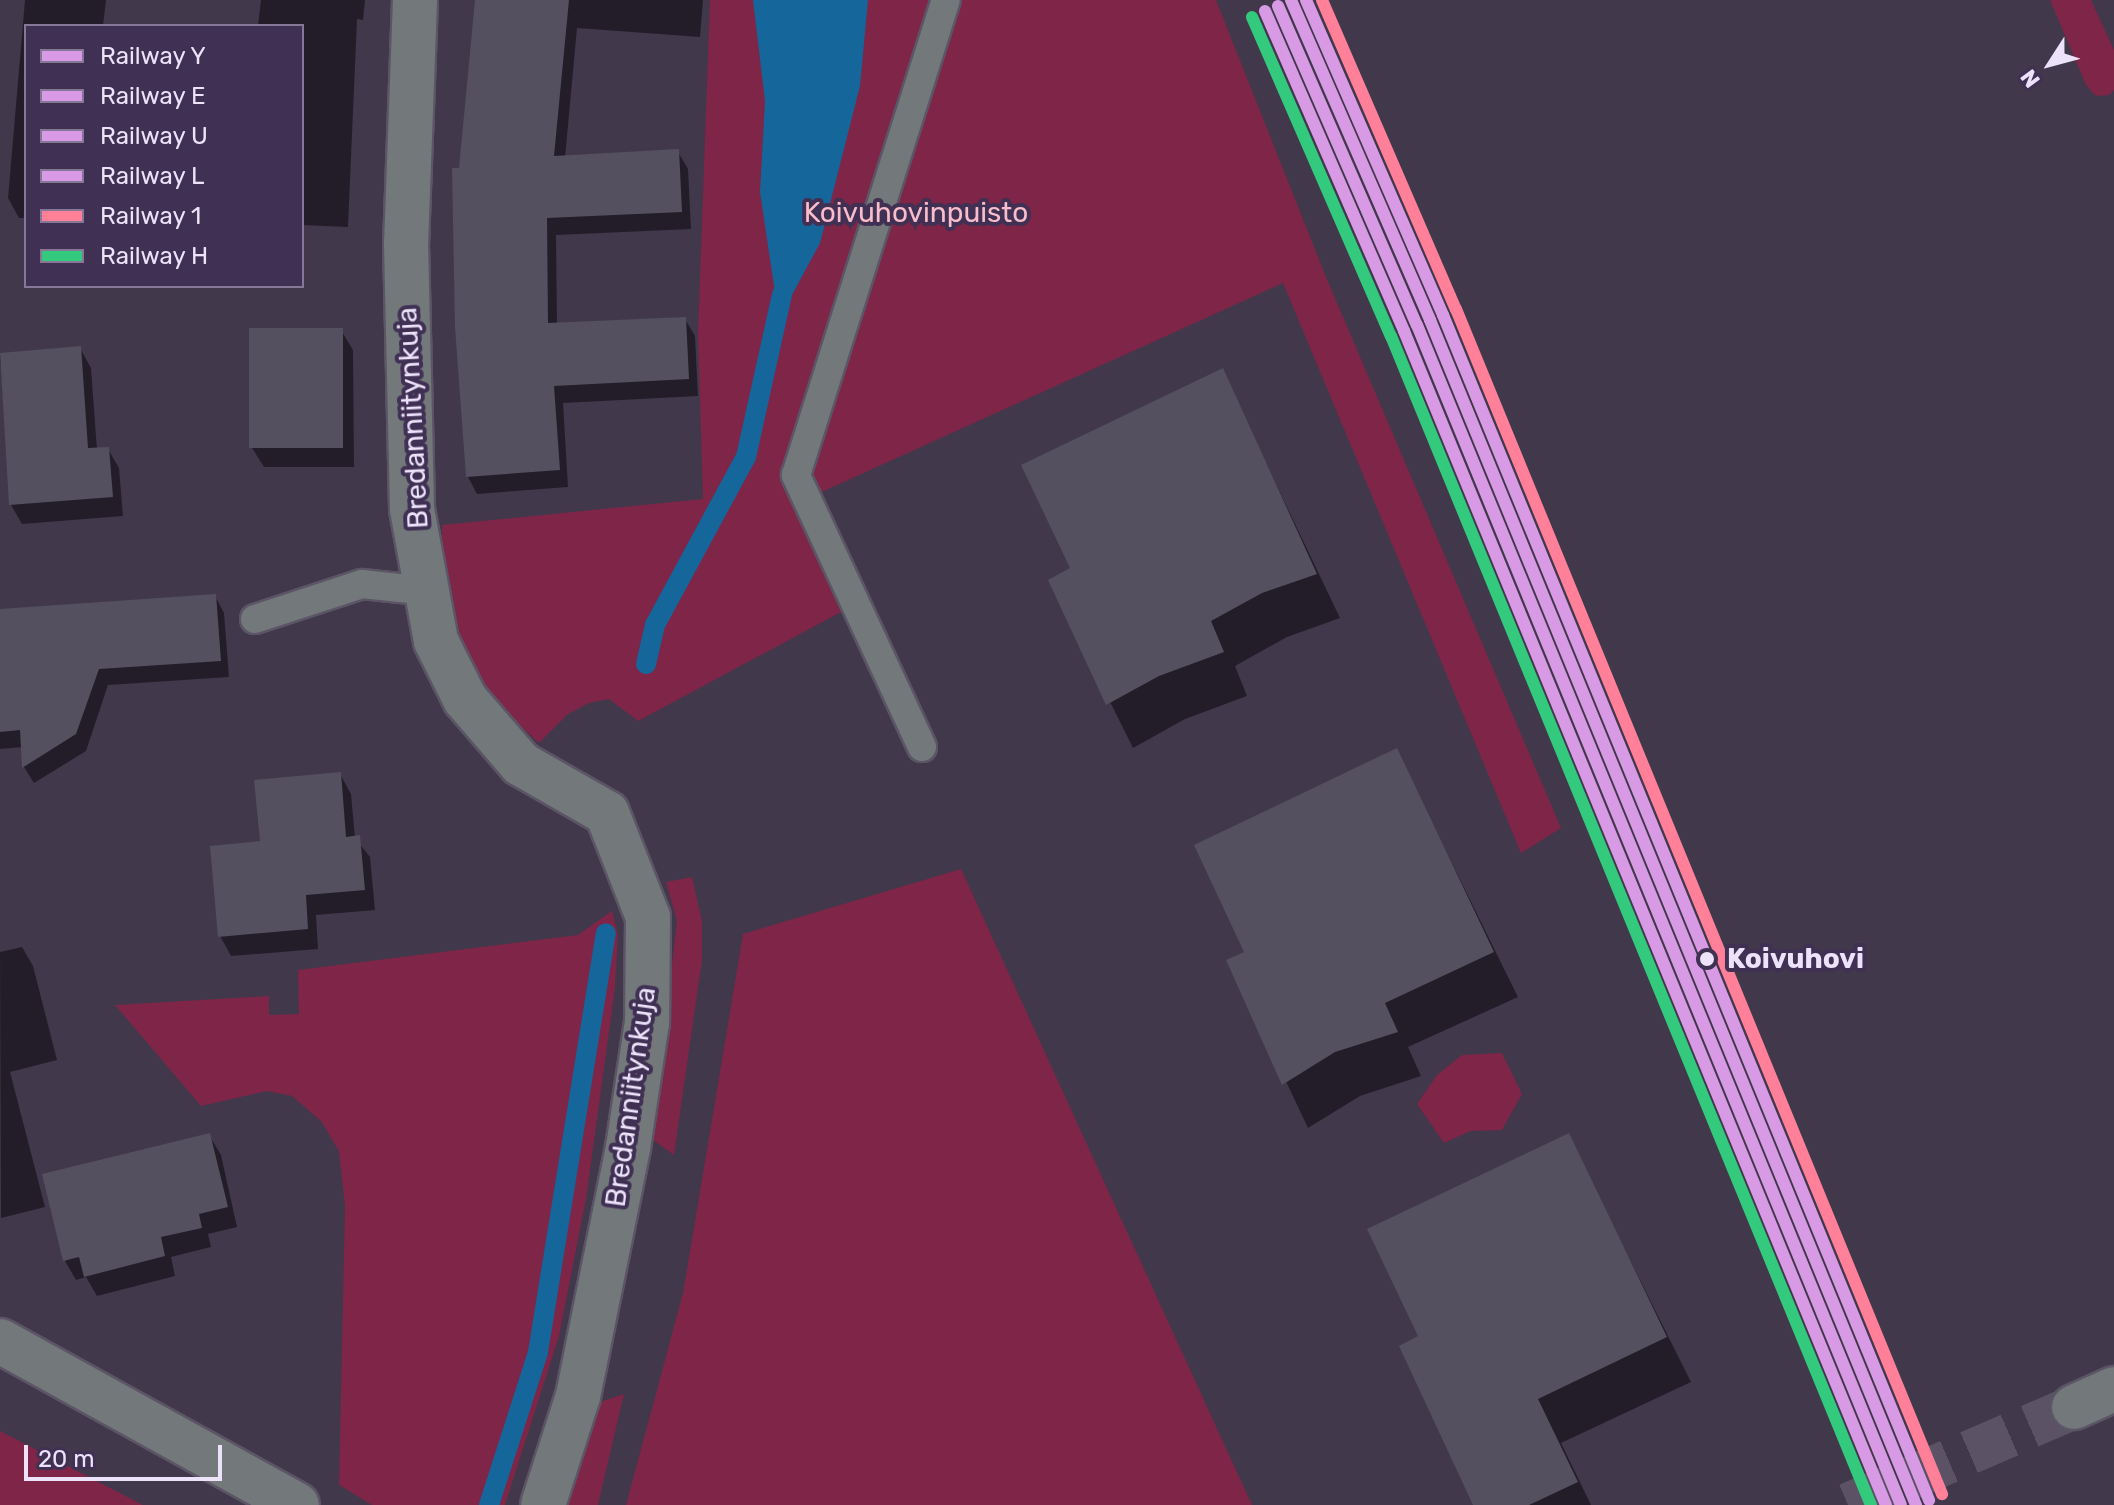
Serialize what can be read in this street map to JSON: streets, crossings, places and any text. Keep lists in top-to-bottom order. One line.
{"streets":{"street":["Bredanniitynkuja"]},"parks":["Koivuhovinpuisto"],"places":["Koivuhovi"],"lines":["rail line Y","rail line U","rail line 1","rail line E","rail line L","rail line H"],"legend":["Railway Y","Railway E","Railway U","Railway L","Railway 1","Railway H"],"scale_bar":"20 m","north":"bottom left"}
